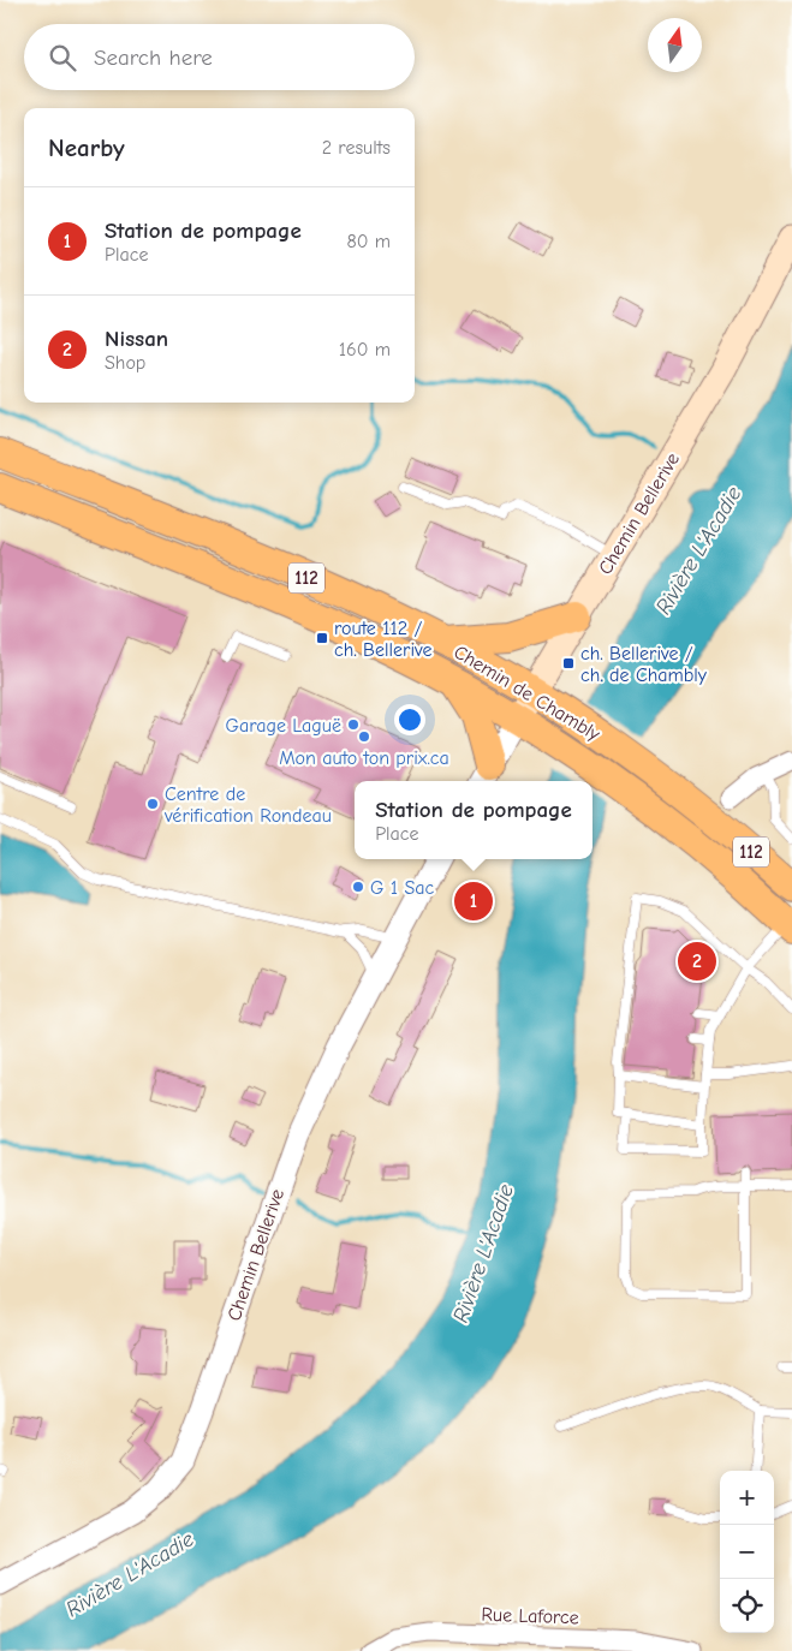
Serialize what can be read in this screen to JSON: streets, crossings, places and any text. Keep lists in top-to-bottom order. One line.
{"streets":{"main road":["Chemin Bellerive","112","Chemin de Chambly"],"street":["Rue Laforce"]},"crossings":[["Chemin Bellerive","Chemin de Chambly"]],"water":["Rivière L'Acadie"],"places":{"transit":["route 112 / ch. Bellerive","ch. Bellerive / ch. de Chambly"],"other":["Garage Laguë","Mon auto ton prix.ca","Centre de vérification Rondeau","G 1 Sac"]},"north":"top","page":{"search":"Search here","heading":["Nearby","2 results"],"list":[{"mark":"1","name":"Station de pompage","note":"Place","value":"80 m"},{"mark":"2","name":"Nissan","note":"Shop","value":"160 m"}],"popup":["Station de pompage","Place"],"pins":["1","2"],"map_buttons":["+","−"]}}
